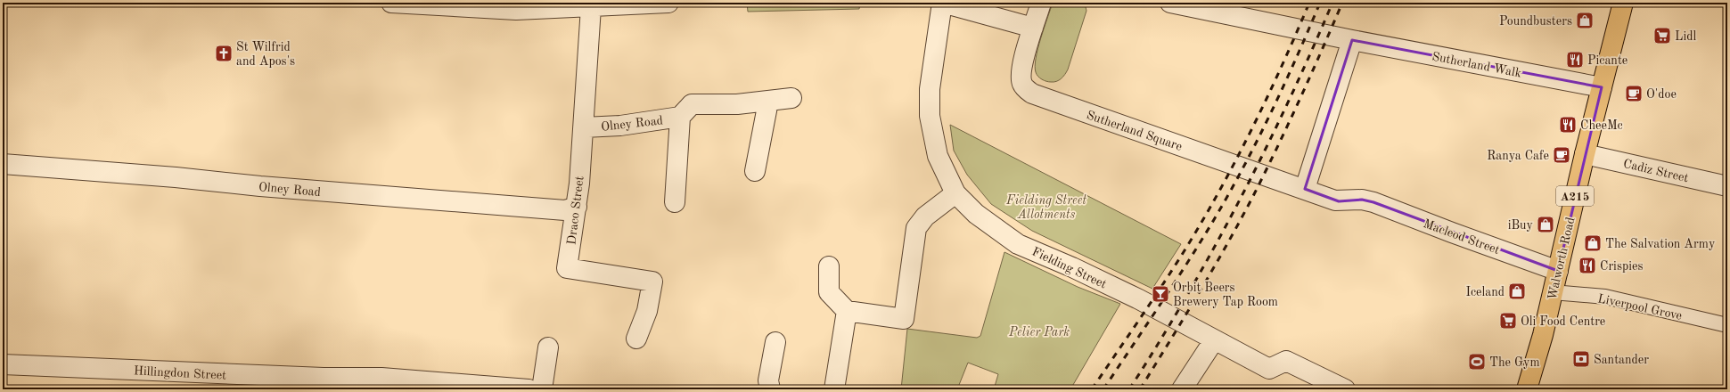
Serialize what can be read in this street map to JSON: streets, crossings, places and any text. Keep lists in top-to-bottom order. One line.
{"streets":{"main road":["A215","Walworth Road"],"street":["Sutherland Walk","Olney Road","Sutherland Square","Cadiz Street","Draco Street","Macleod Street","Fielding Street","Liverpool Grove","Hillingdon Street"]},"crossings":[["Sutherland Walk","Walworth Road"],["Olney Road","Draco Street"],["Sutherland Square","Macleod Street"],["Cadiz Street","Walworth Road"],["Macleod Street","Walworth Road"],["Walworth Road","Liverpool Grove"]],"parks":["Fielding Street Allotments","Pelier Park"],"places":{"shop":["Poundbusters","iBuy","The Salvation Army","Iceland"],"supermarket":["Lidl","Oli Food Centre"],"church":["St Wilfrid and Apos's"],"restaurant":["Picante","CheeMc","Crispies"],"cafe":["O'doe","Ranya Cafe"],"bar":["Orbit Beers Brewery Tap Room"],"bank":["Santander"],"sports":["The Gym"]}}
